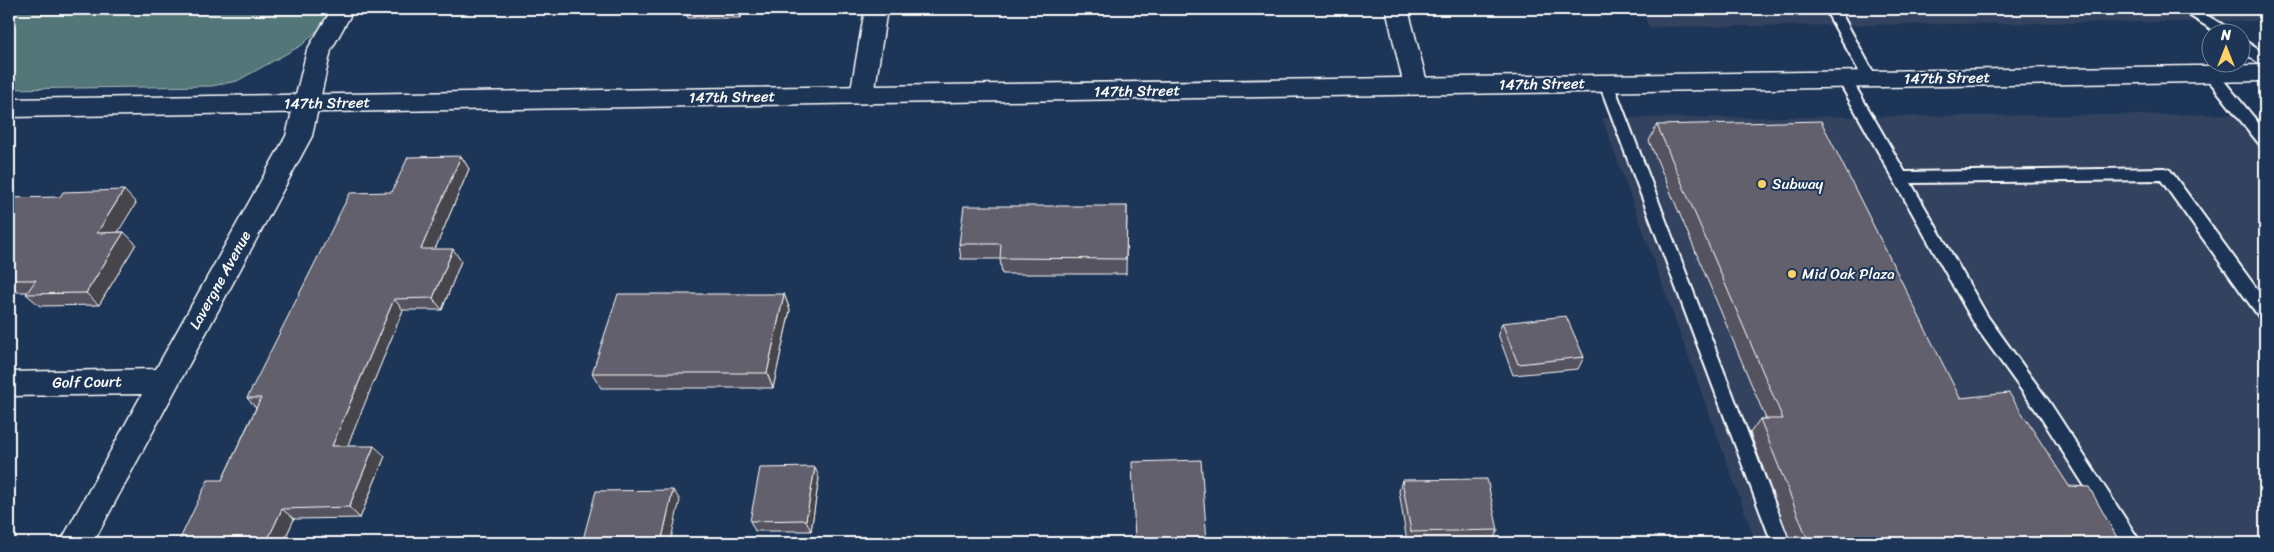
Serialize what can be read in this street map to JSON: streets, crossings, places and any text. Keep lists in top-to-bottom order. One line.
{"streets":{"main road":["147th Street","Lavergne Avenue","Golf Court"]},"crossings":[["147th Street","Lavergne Avenue"],["Lavergne Avenue","Golf Court"]],"places":["Subway","Mid Oak Plaza"],"north":"top"}
